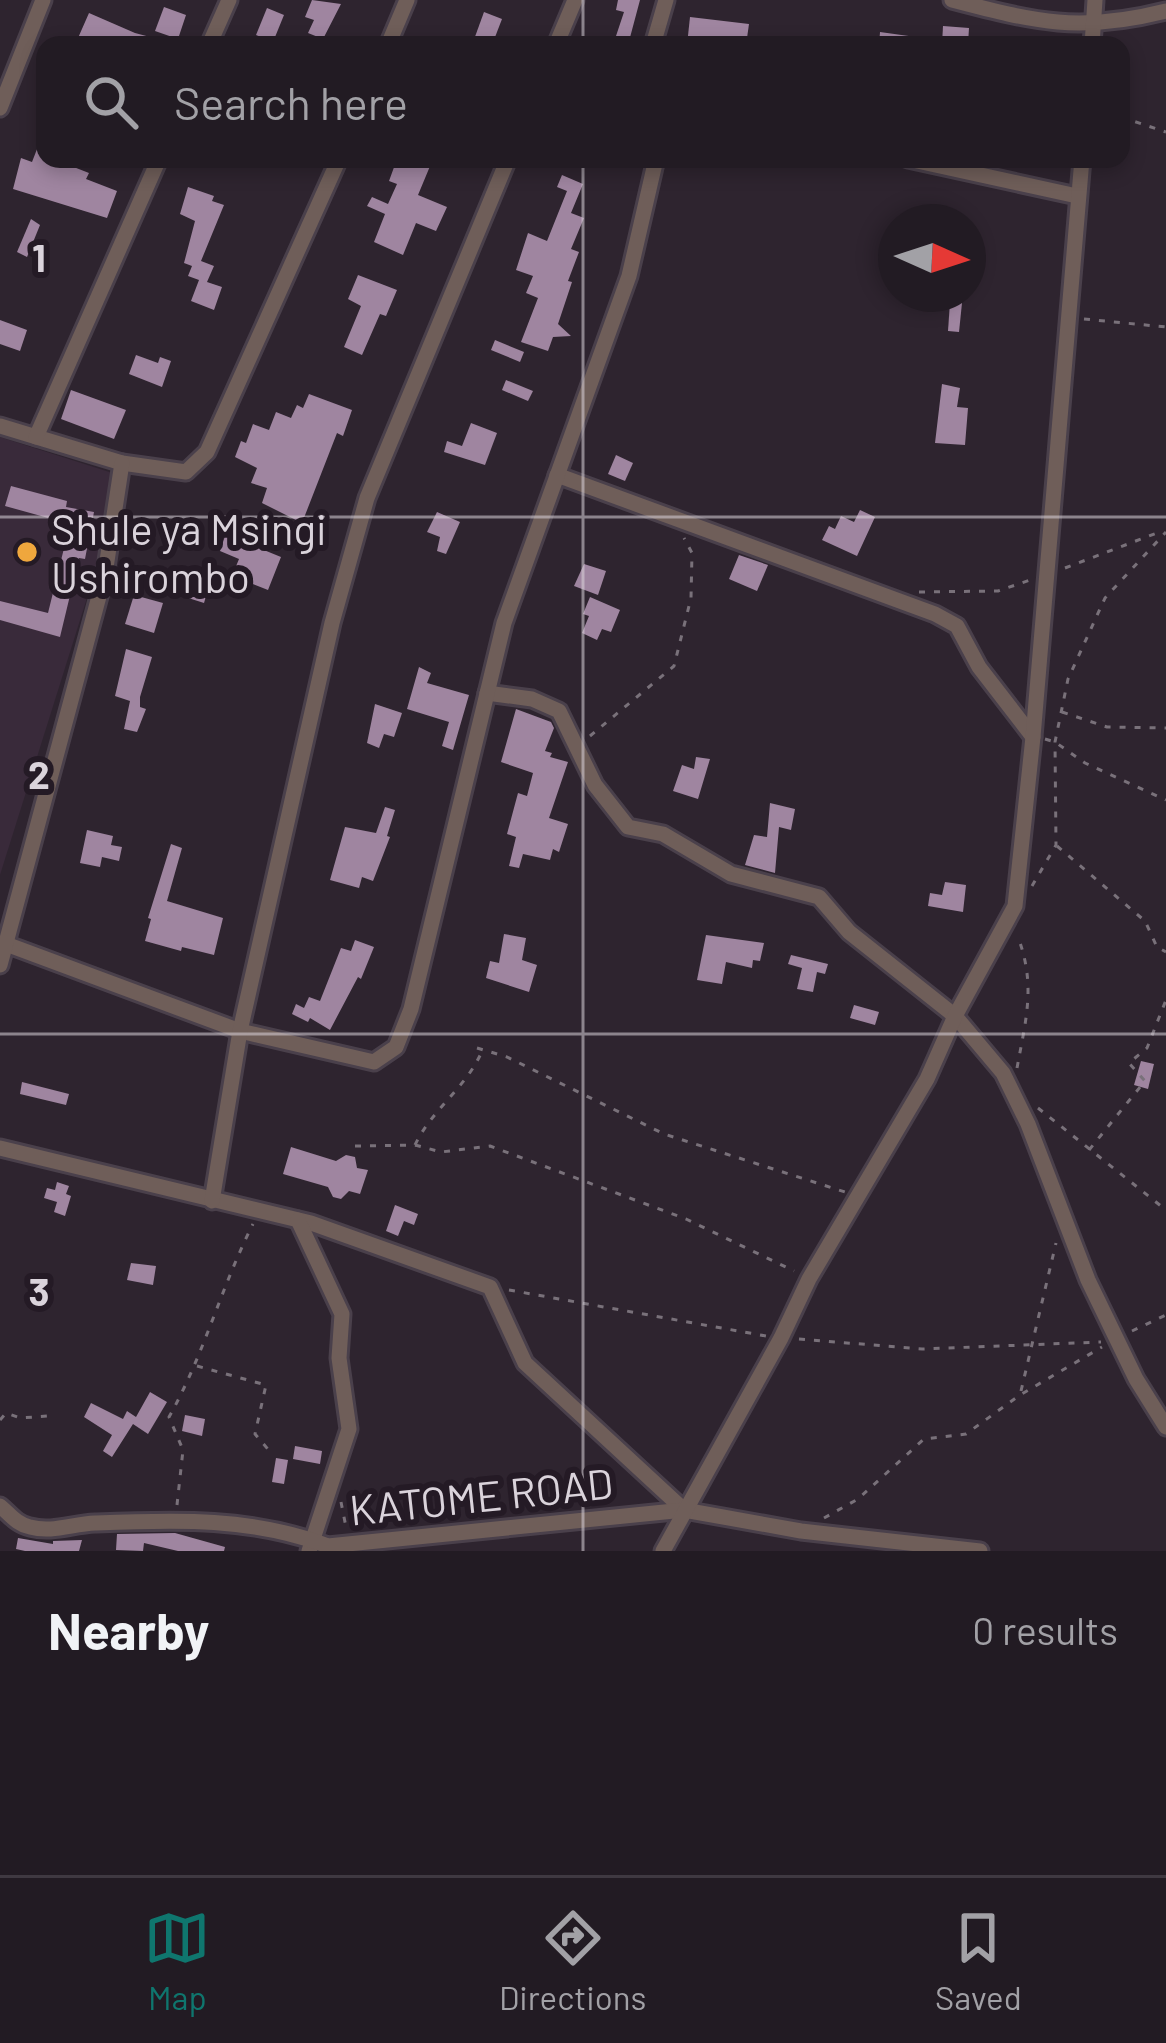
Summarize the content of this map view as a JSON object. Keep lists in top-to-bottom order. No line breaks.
{"streets":{"street":["KATOME ROAD"]},"places":["Shule ya Msingi Ushirombo"],"north":"right","page":{"search":"Search here","heading":["Nearby","0 results"],"nav":["Map","Directions","Saved"]},"grid":{"rows":["1","2","3"]}}
